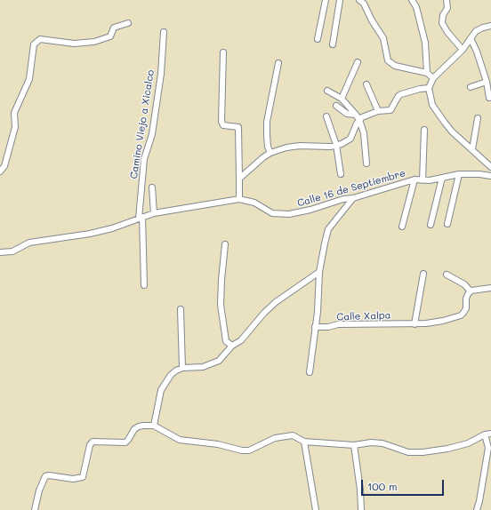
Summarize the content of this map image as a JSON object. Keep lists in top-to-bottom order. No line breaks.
{"streets":{"street":["Camino Viejo a Xicalco","Calle 16 de Septiembre","Calle Xalpa"]},"scale_bar":"100 m"}
